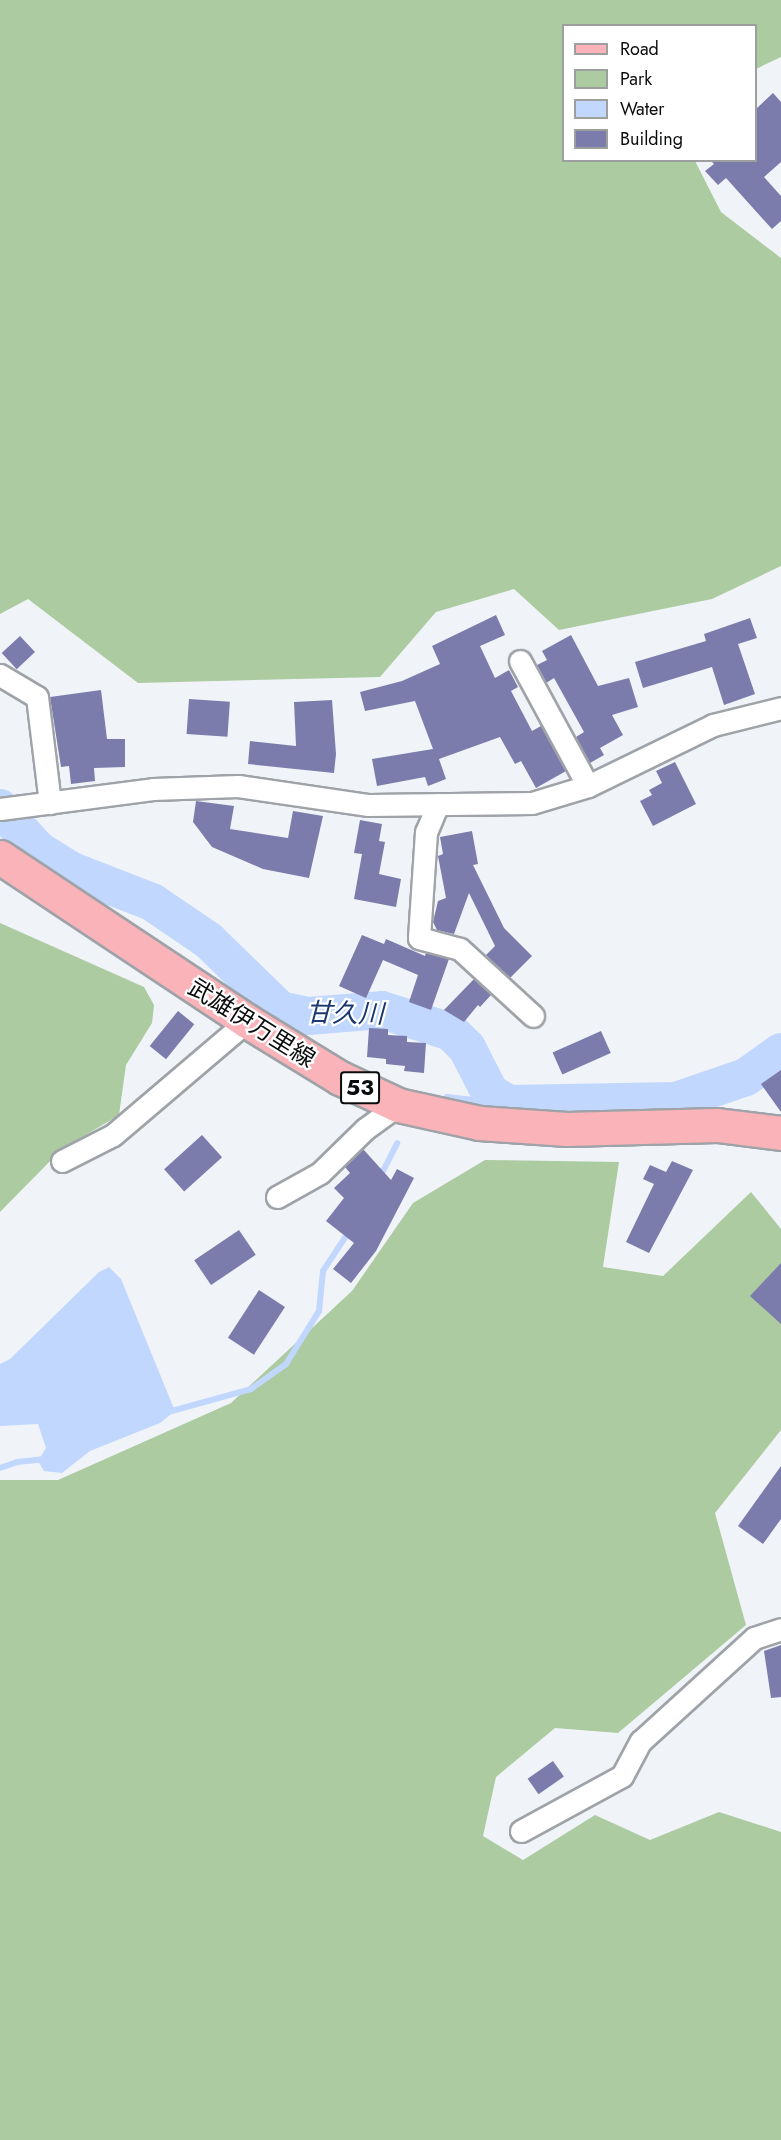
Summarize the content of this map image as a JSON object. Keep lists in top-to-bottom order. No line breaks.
{"streets":{"main road":["武雄伊万里線","53"]},"water":["甘久川"],"legend":["Road","Park","Water","Building"]}
